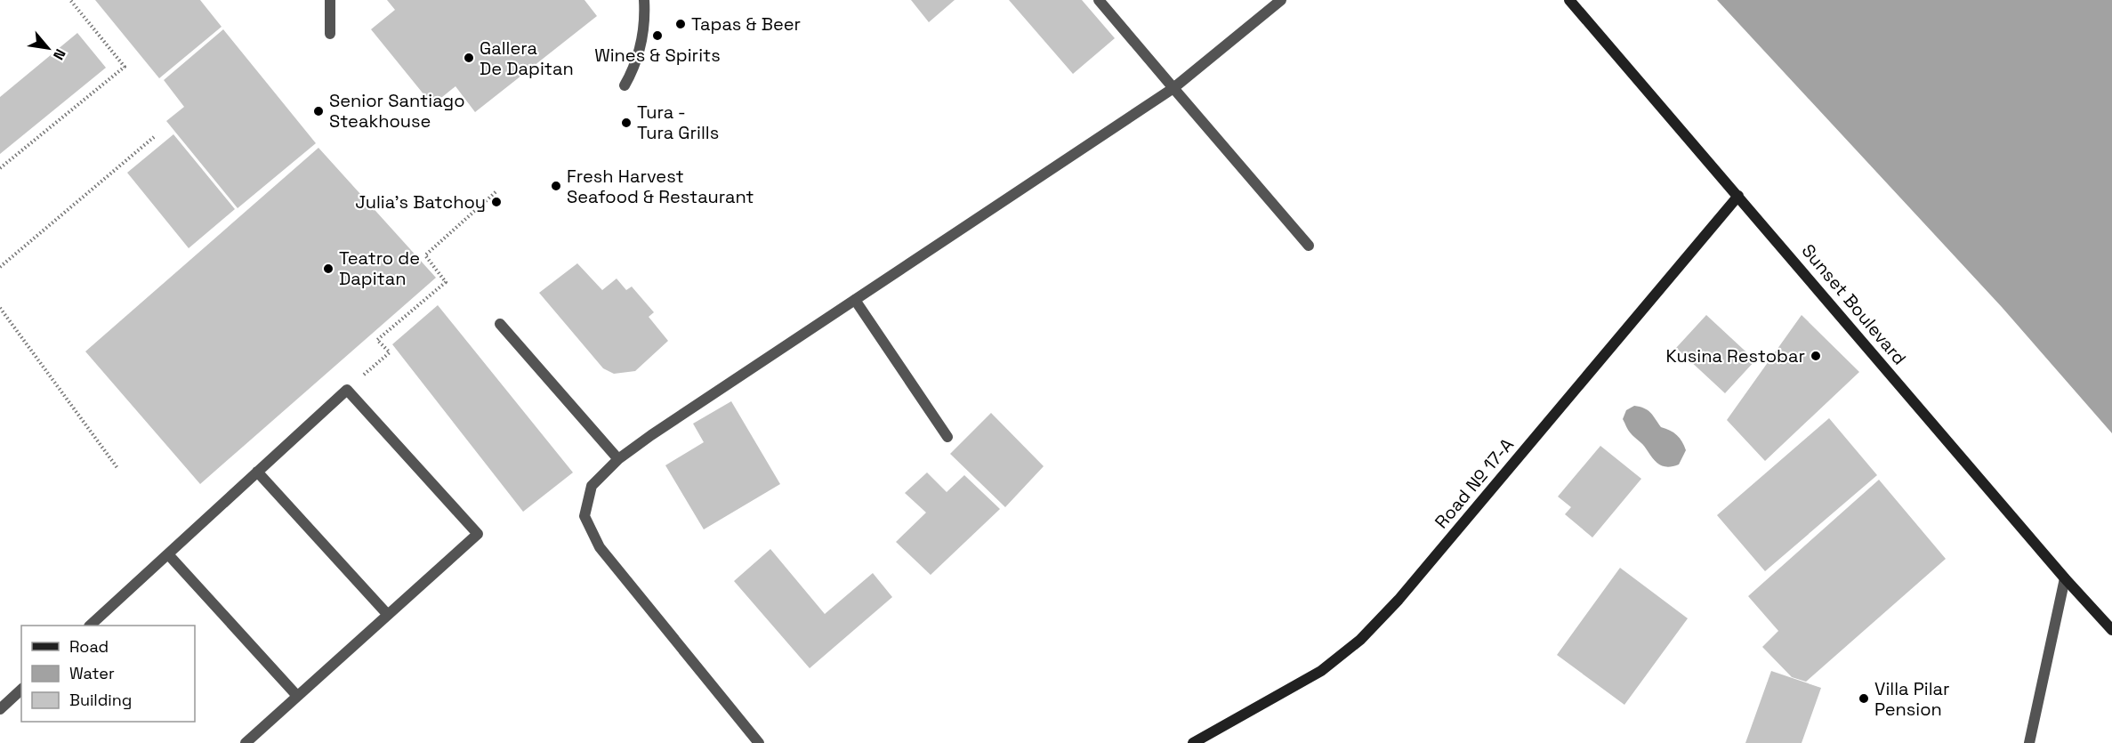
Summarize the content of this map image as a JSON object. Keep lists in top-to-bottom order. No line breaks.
{"streets":{"street":["Sunset Boulevard","Road № 17-A"]},"crossings":[["Sunset Boulevard","Road № 17-A"]],"places":["Tapas & Beer","Wines & Spirits","Gallera De Dapitan","Senior Santiago Steakhouse","Tura - Tura Grills","Fresh Harvest Seafood & Restaurant","Julia's Batchoy","Teatro de Dapitan","Kusina Restobar","Villa Pilar Pension"],"legend":["Road","Water","Building"],"north":"bottom right"}
